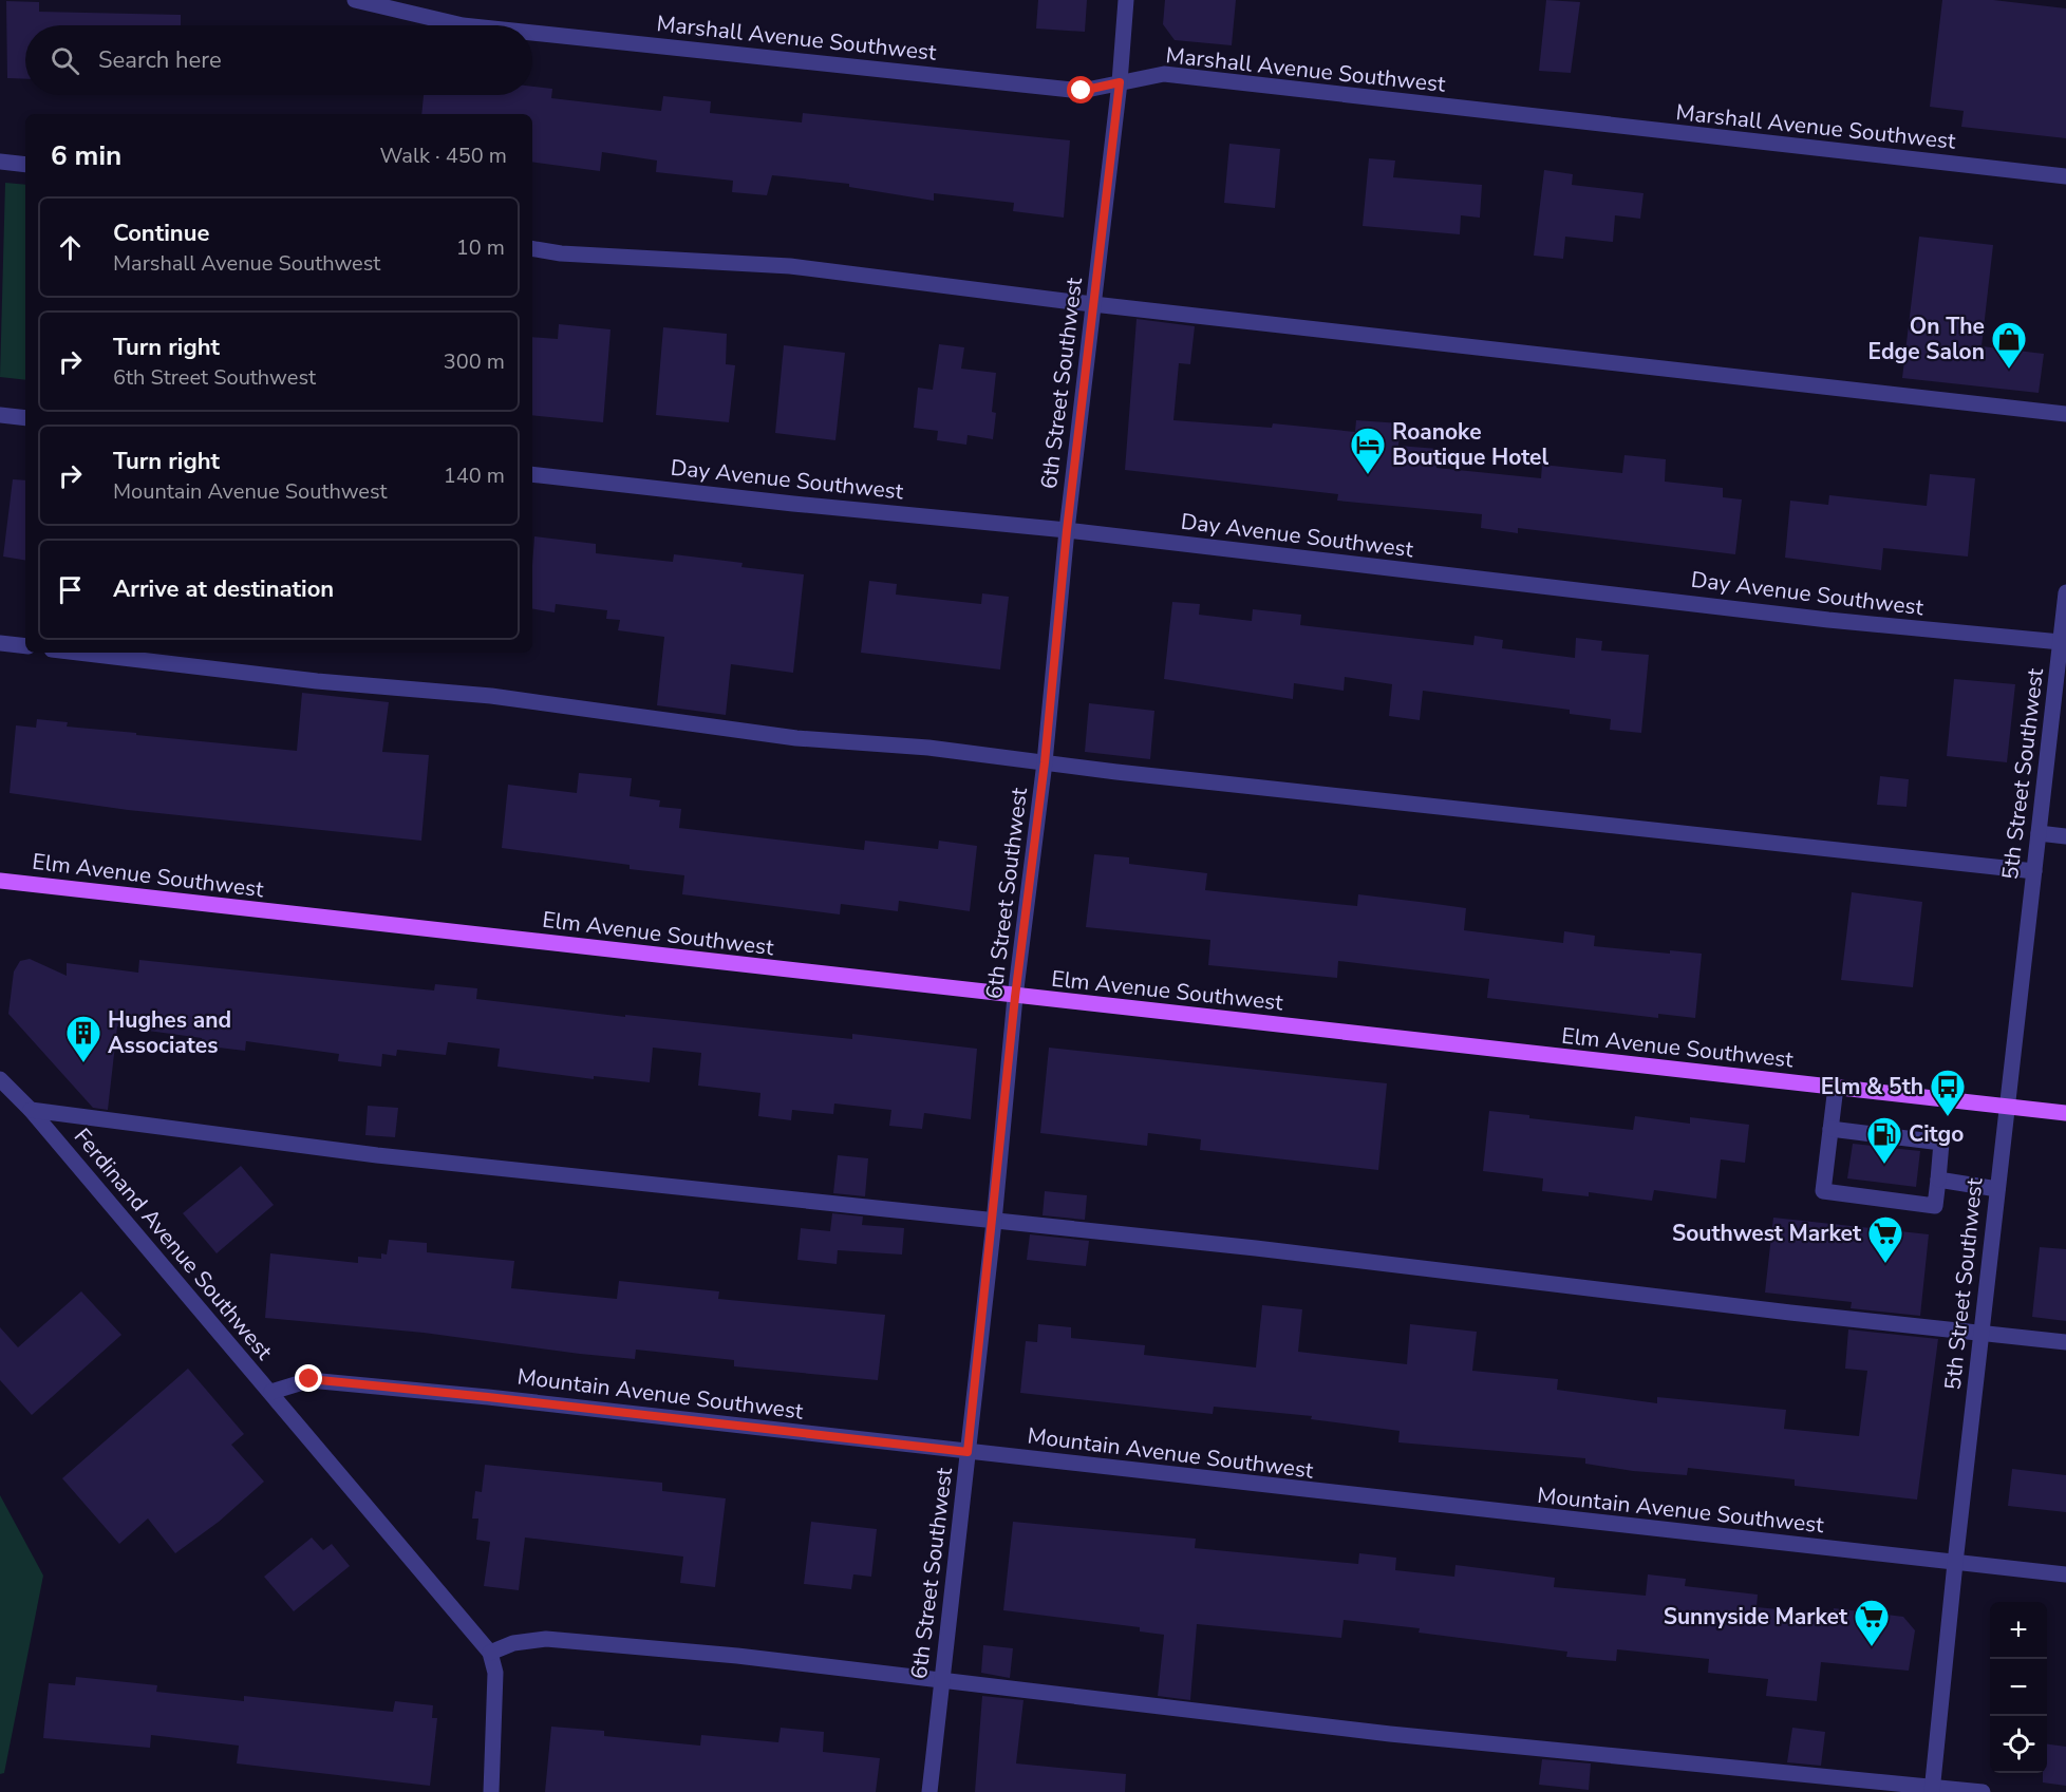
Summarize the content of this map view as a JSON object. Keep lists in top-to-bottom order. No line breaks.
{"streets":{"main road":["Elm Avenue Southwest"],"street":["Marshall Avenue Southwest","6th Street Southwest","Day Avenue Southwest","5th Street Southwest","Ferdinand Avenue Southwest","Mountain Avenue Southwest"]},"crossings":[["Marshall Avenue Southwest","6th Street Southwest"],["6th Street Southwest","Day Avenue Southwest"],["6th Street Southwest","Elm Avenue Southwest"],["6th Street Southwest","Mountain Avenue Southwest"],["Day Avenue Southwest","5th Street Southwest"],["5th Street Southwest","Elm Avenue Southwest"],["5th Street Southwest","Mountain Avenue Southwest"],["Ferdinand Avenue Southwest","Mountain Avenue Southwest"]],"places":{"shop":["On The Edge Salon"],"hotel":["Roanoke Boutique Hotel"],"building":["Hughes and Associates"],"bus stop":["Elm & 5th"],"fuel station":["Citgo"],"supermarket":["Southwest Market","Sunnyside Market"]},"page":{"search":"Search here","heading":["6 min","Walk · 450 m"],"list":[["Continue","Marshall Avenue Southwest","10 m"],["Turn right","6th Street Southwest","300 m"],["Turn right","Mountain Avenue Southwest","140 m"],"Arrive at destination"],"map_buttons":["+","−"]}}
